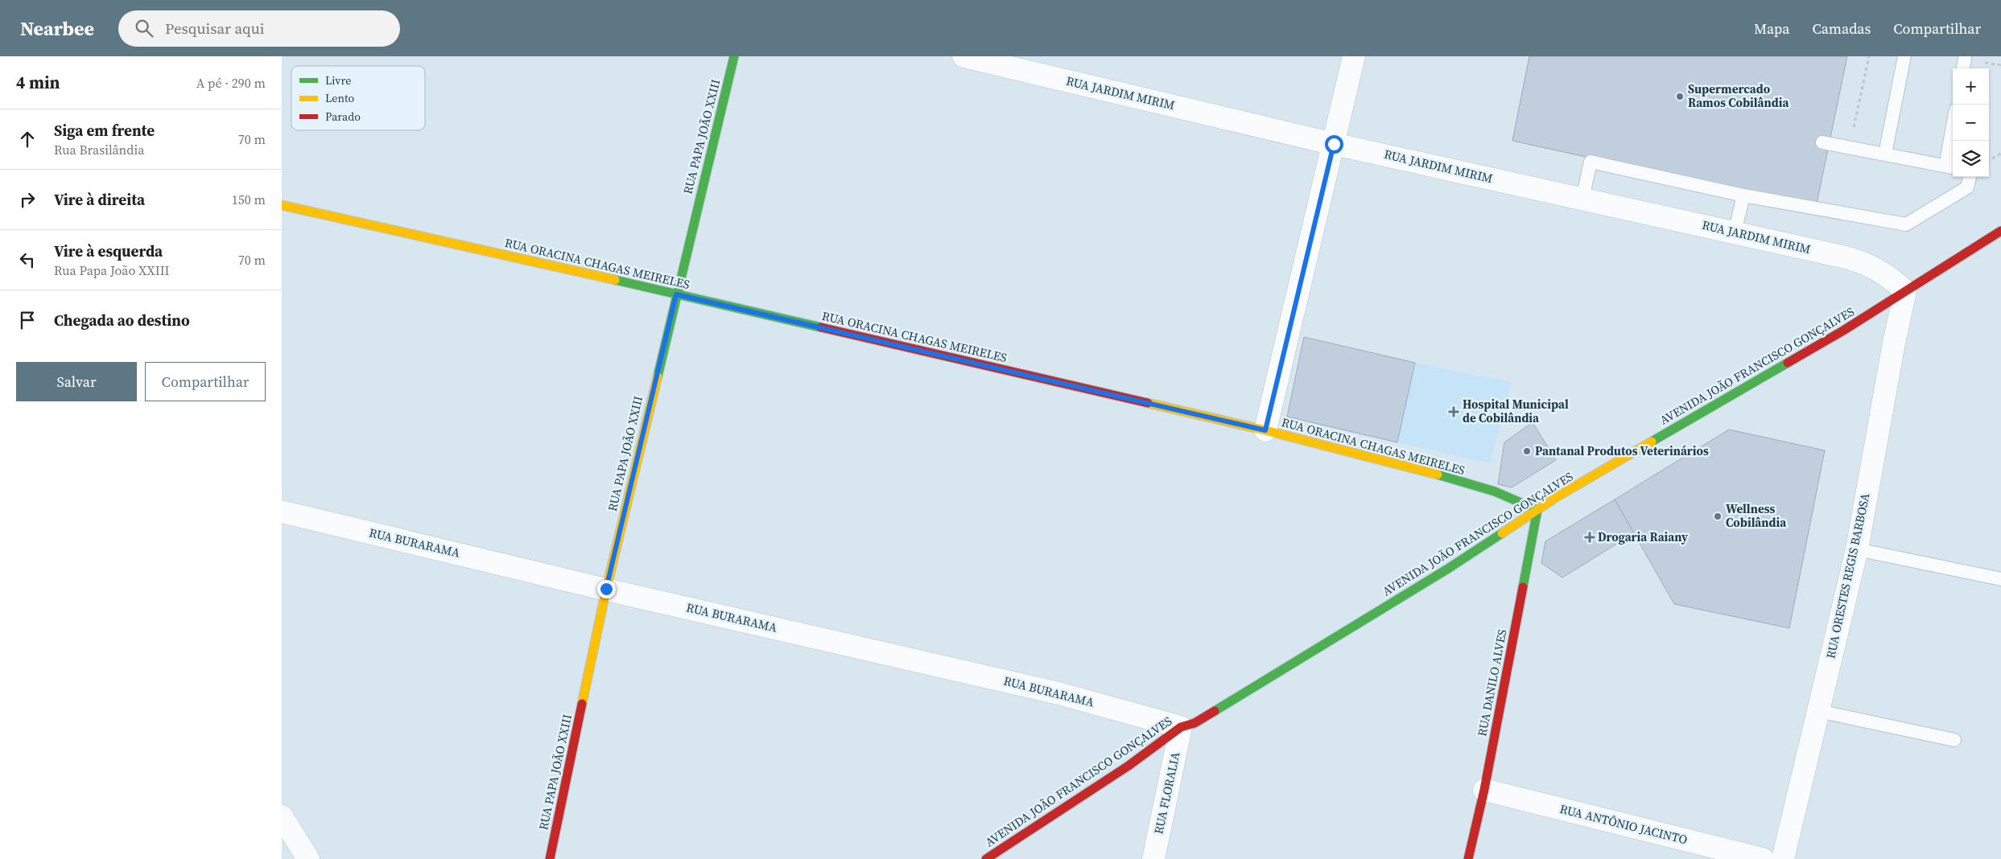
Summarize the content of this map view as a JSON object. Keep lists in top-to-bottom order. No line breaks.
{"streets":{"street":["RUA JARDIM MIRIM","RUA PAPA JOÃO XXIII","RUA ORACINA CHAGAS MEIRELES","AVENIDA JOÃO FRANCISCO GONÇALVES","RUA BURARAMA","RUA ORESTES REGIS BARBOSA","RUA DANILO ALVES","RUA FLORALIA","RUA ANTÔNIO JACINTO"]},"crossings":[["RUA JARDIM MIRIM","AVENIDA JOÃO FRANCISCO GONÇALVES"],["RUA JARDIM MIRIM","RUA ORESTES REGIS BARBOSA"],["RUA PAPA JOÃO XXIII","RUA ORACINA CHAGAS MEIRELES"],["RUA PAPA JOÃO XXIII","RUA BURARAMA"],["RUA ORACINA CHAGAS MEIRELES","AVENIDA JOÃO FRANCISCO GONÇALVES"],["RUA ORACINA CHAGAS MEIRELES","RUA DANILO ALVES"],["AVENIDA JOÃO FRANCISCO GONÇALVES","RUA BURARAMA"],["AVENIDA JOÃO FRANCISCO GONÇALVES","RUA ORESTES REGIS BARBOSA"],["AVENIDA JOÃO FRANCISCO GONÇALVES","RUA DANILO ALVES"],["AVENIDA JOÃO FRANCISCO GONÇALVES","RUA FLORALIA"],["RUA BURARAMA","RUA FLORALIA"],["RUA DANILO ALVES","RUA ANTÔNIO JACINTO"]],"places":{"other":["Supermercado Ramos Cobilândia","Pantanal Produtos Veterinários","Wellness Cobilândia"],"health":["Hospital Municipal de Cobilândia","Drogaria Raiany"]},"legend":["Livre","Lento","Parado"],"page":{"header":"Nearbee","search":"Pesquisar aqui","nav":["Mapa","Camadas","Compartilhar"],"heading":["4 min","A pé · 290 m"],"map_buttons":["+","−"],"list":[["Siga em frente","Rua Brasilândia","70 m"],["Vire à direita","150 m"],["Vire à esquerda","Rua Papa João XXIII","70 m"],"Chegada ao destino"],"buttons":["Salvar","Compartilhar"]}}
